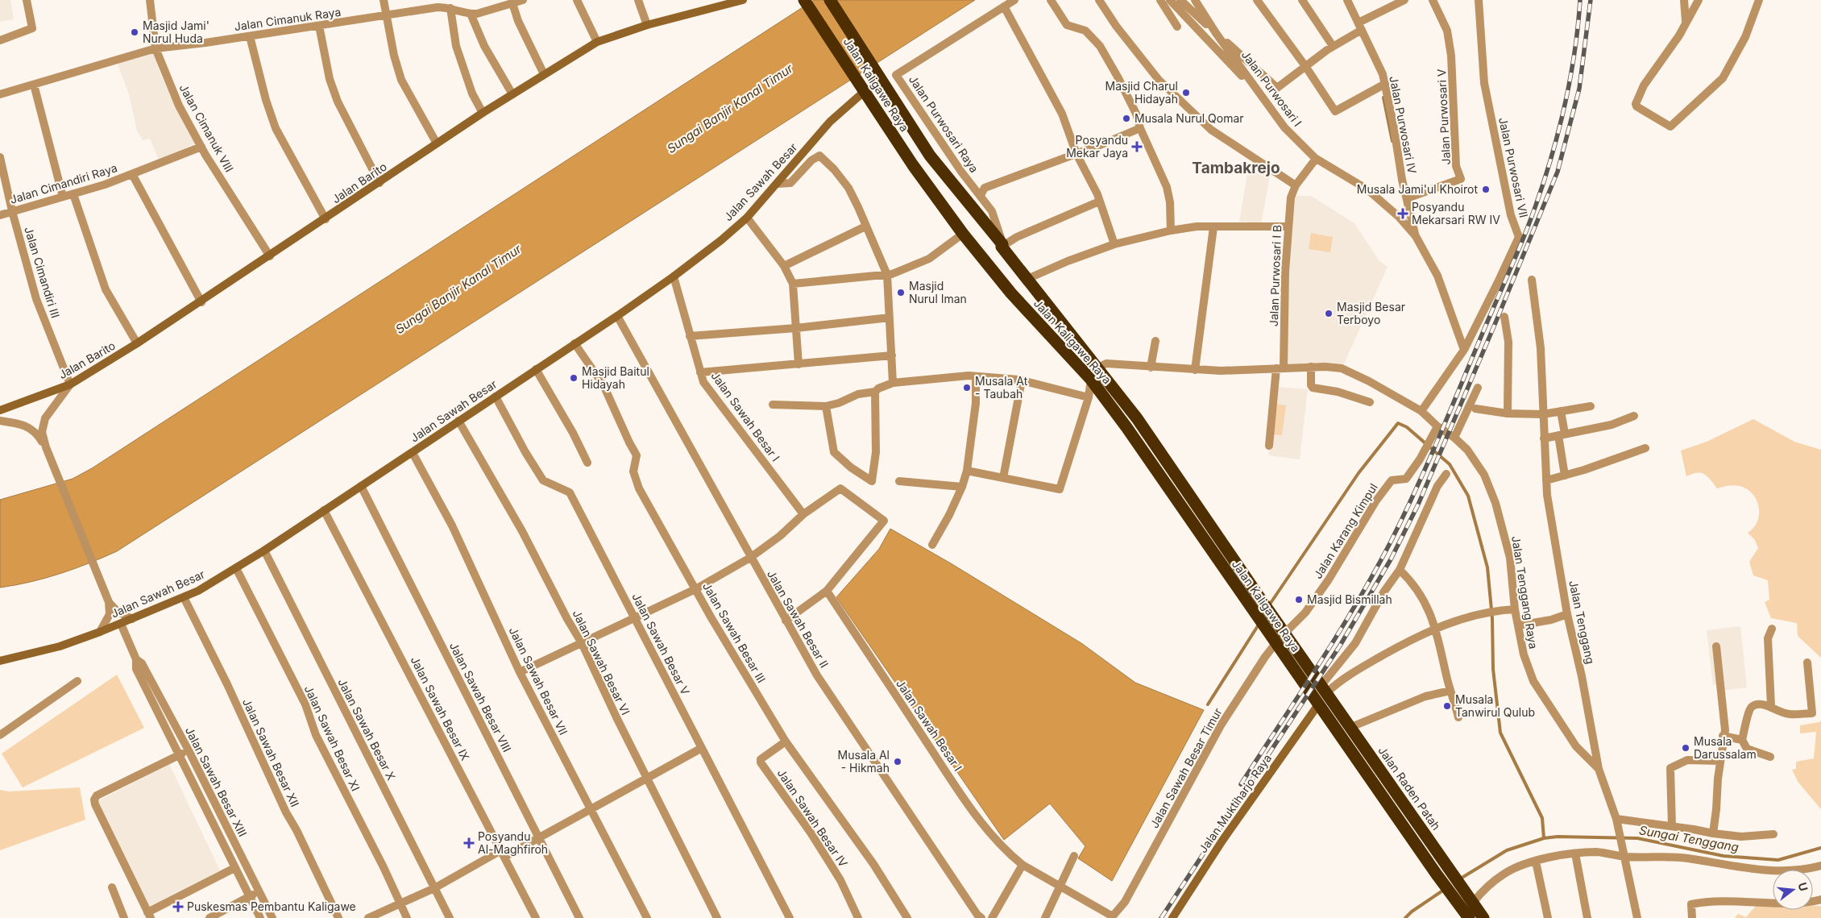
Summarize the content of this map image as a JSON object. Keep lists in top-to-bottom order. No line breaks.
{"streets":{"highway":["Jalan Kaligawe Raya","Jalan Raden Patah"],"street":["Jalan Cimanuk Raya","Jalan Purwosari I","Jalan Purwosari V","Jalan Purwosari Raya","Jalan Purwosari IV","Jalan Cimanuk VIII","Jalan Purwosari VII","Jalan Sawah Besar","Jalan Barito","Jalan Cimandiri Raya","Jalan Cimandiri III","Jalan Purwosari I B","Jalan Sawah Besar I","Jalan Karang Kimpul","Jalan Tenggang Raya","Jalan Sawah Besar II","Jalan Tenggang","Jalan Sawah Besar III","Jalan Sawah Besar V","Jalan Sawah Besar VI","Jalan Sawah Besar VII","Jalan Sawah Besar VIII","Jalan Sawah Besar IX","Jalan Sawah Besar X","Jalan Sawah Besar XI","Jalan Sawah Besar XII","Jalan Sawah Besar Timur","Jalan Sawah Besar XIII","Jalan Muktiharjo Raya","Jalan Sawah Besar IV"]},"crossings":[["Jalan Cimanuk Raya","Jalan Cimanuk VIII"],["Jalan Kaligawe Raya","Jalan Purwosari Raya"],["Jalan Kaligawe Raya","Jalan Sawah Besar"],["Jalan Kaligawe Raya","Jalan Karang Kimpul"],["Jalan Kaligawe Raya","Jalan Tenggang Raya"],["Jalan Kaligawe Raya","Jalan Sawah Besar Timur"],["Jalan Kaligawe Raya","Jalan Raden Patah"],["Jalan Kaligawe Raya","Jalan Muktiharjo Raya"],["Jalan Purwosari I","Jalan Purwosari IV"],["Jalan Purwosari I","Jalan Purwosari VII"],["Jalan Purwosari I","Jalan Purwosari I B"],["Jalan Purwosari V","Jalan Purwosari IV"],["Jalan Cimanuk VIII","Jalan Barito"],["Jalan Cimanuk VIII","Jalan Cimandiri Raya"],["Jalan Purwosari VII","Jalan Tenggang Raya"],["Jalan Sawah Besar","Jalan Sawah Besar I"],["Jalan Sawah Besar","Jalan Sawah Besar II"],["Jalan Sawah Besar","Jalan Sawah Besar III"],["Jalan Sawah Besar","Jalan Sawah Besar V"],["Jalan Sawah Besar","Jalan Sawah Besar VI"],["Jalan Sawah Besar","Jalan Sawah Besar VII"],["Jalan Sawah Besar","Jalan Sawah Besar VIII"],["Jalan Sawah Besar","Jalan Sawah Besar IX"],["Jalan Sawah Besar","Jalan Sawah Besar X"],["Jalan Sawah Besar","Jalan Sawah Besar XI"],["Jalan Sawah Besar","Jalan Sawah Besar XII"],["Jalan Sawah Besar","Jalan Sawah Besar XIII"],["Jalan Barito","Jalan Cimandiri III"],["Jalan Cimandiri Raya","Jalan Cimandiri III"],["Jalan Purwosari I B","Jalan Tenggang Raya"],["Jalan Sawah Besar I","Jalan Sawah Besar Timur"],["Jalan Karang Kimpul","Jalan Tenggang Raya"],["Jalan Karang Kimpul","Jalan Sawah Besar Timur"],["Jalan Tenggang Raya","Jalan Tenggang"],["Jalan Sawah Besar III","Jalan Sawah Besar IV"],["Jalan Raden Patah","Jalan Muktiharjo Raya"]],"districts":["Tambakrejo"],"water":["Sungai Banjir Kanal Timur","Sungai Tenggang"],"places":{"other":["Masjid Jami' Nurul Huda","Masjid Charul Hidayah","Musala Nurul Qomar","Musala Jami'ul Khoirot","Masjid Nurul Iman","Masjid Besar Terboyo","Masjid Baitul Hidayah","Musala At - Taubah","Masjid Bismillah","Musala Tanwirul Qulub","Musala Darussalam","Musala Al - Hikmah"],"health":["Posyandu Mekar Jaya","Posyandu Mekarsari RW IV","Posyandu Al-Maghfiroh","Puskesmas Pembantu Kaligawe"]},"north":"right"}
